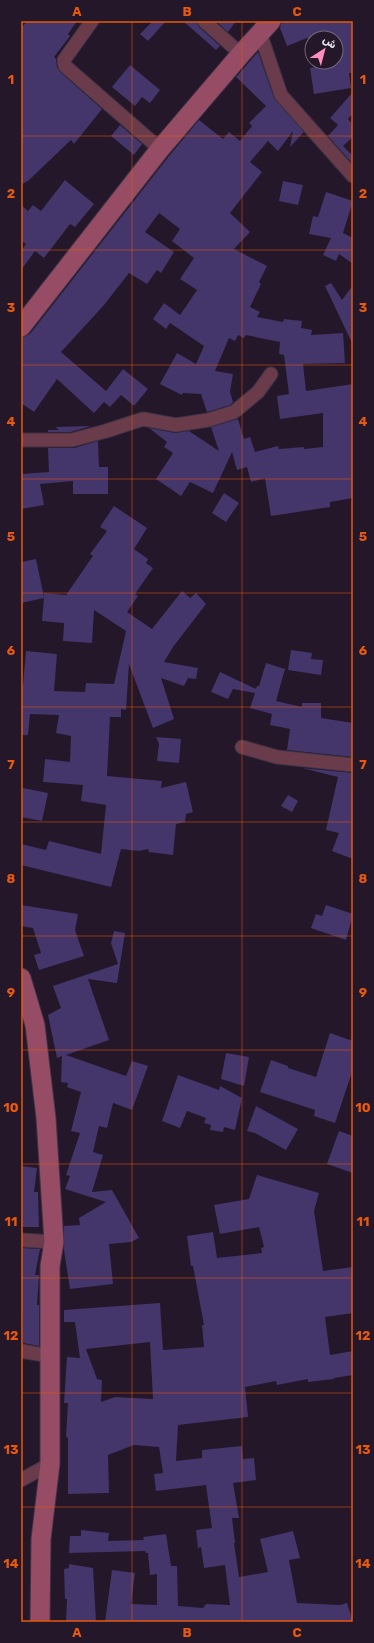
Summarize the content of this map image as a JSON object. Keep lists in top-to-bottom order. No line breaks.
{"north":"top right","grid":{"columns":["A","B","C"],"rows":["1","2","3","4","5","6","7","8","9","10","11","12","13","14"]}}
